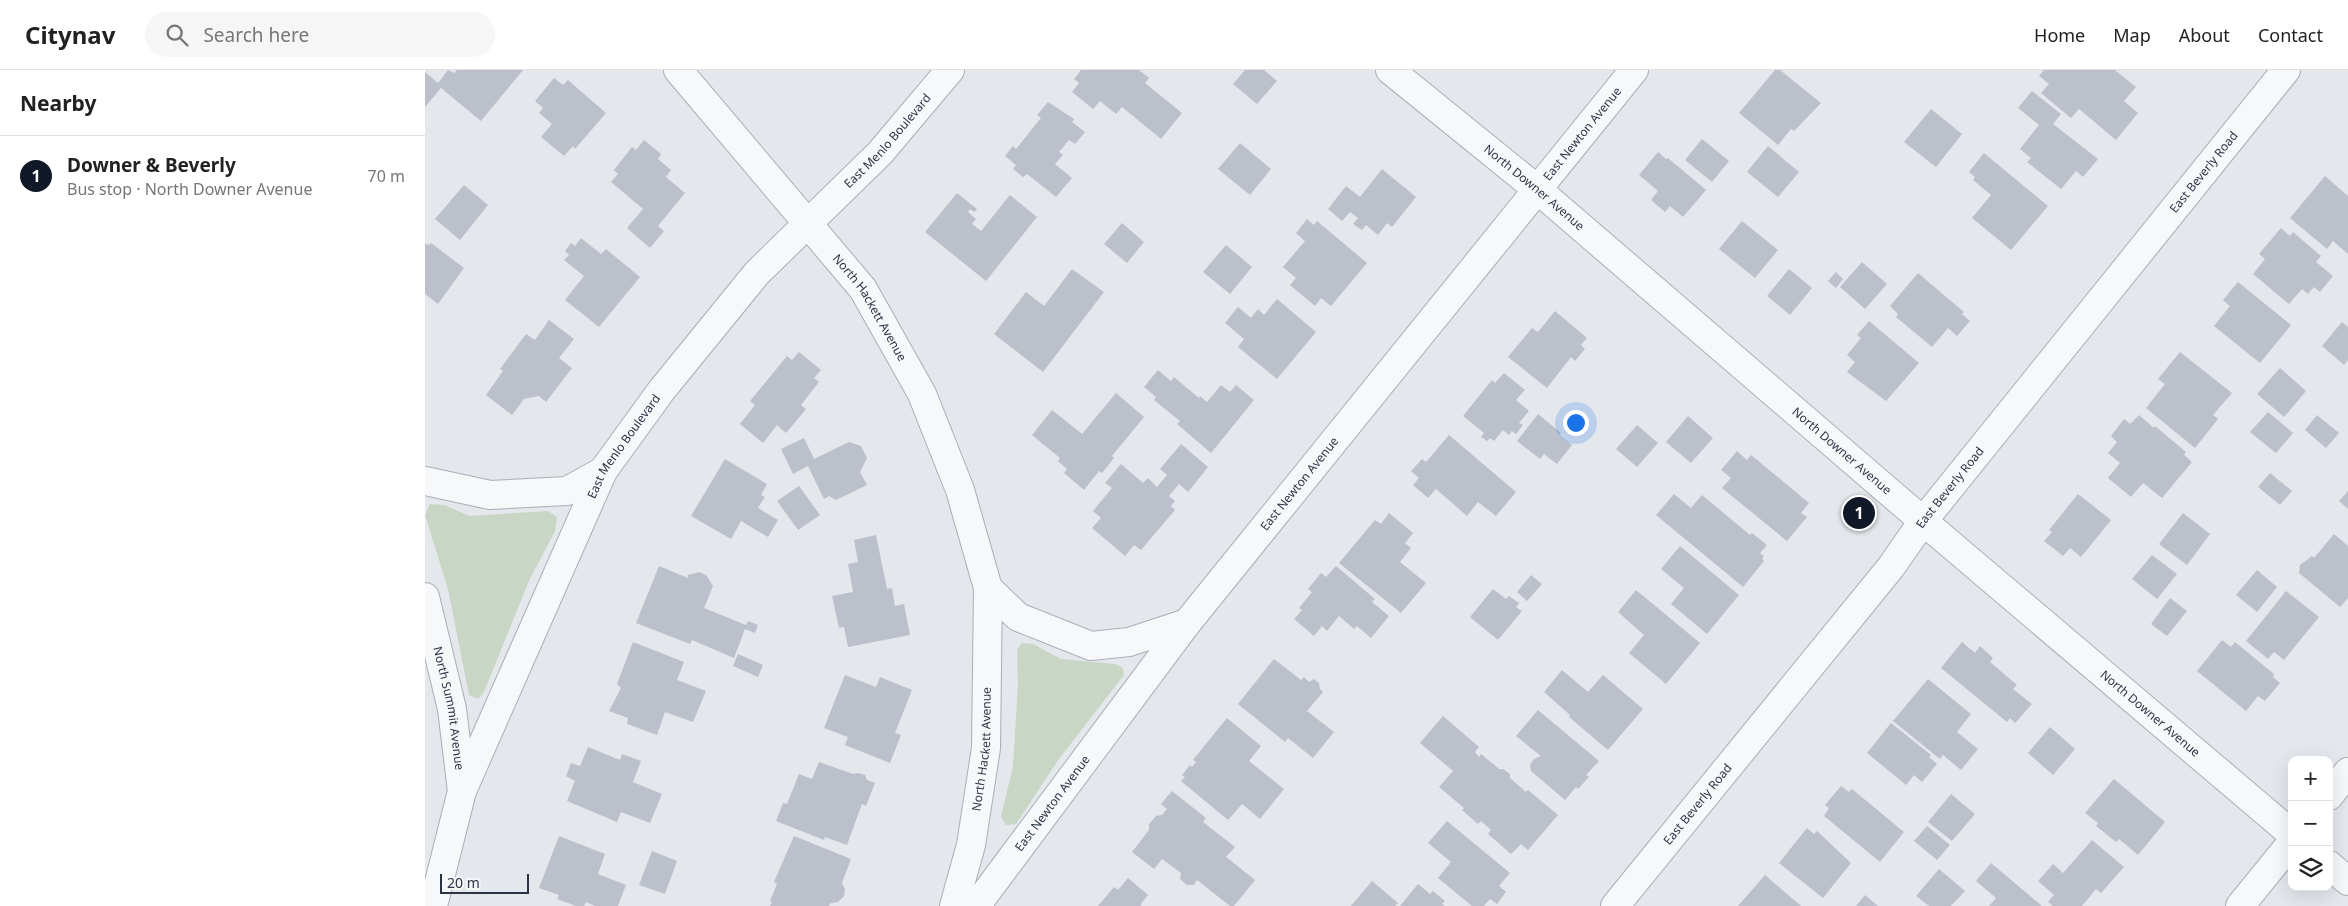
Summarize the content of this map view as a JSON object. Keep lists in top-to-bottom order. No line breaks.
{"streets":{"street":["East Newton Avenue","East Menlo Boulevard","East Beverly Road","North Downer Avenue","North Hackett Avenue","North Summit Avenue"]},"crossings":[["East Newton Avenue","North Downer Avenue"],["East Menlo Boulevard","North Hackett Avenue"],["East Menlo Boulevard","North Summit Avenue"],["East Beverly Road","North Downer Avenue"]],"scale_bar":"20 m","page":{"header":"Citynav","search":"Search here","nav":["Home","Map","About","Contact"],"heading":"Nearby","list":[{"mark":"1","name":"Downer & Beverly","note":"Bus stop · North Downer Avenue","value":"70 m"}],"pins":"1","map_buttons":["+","−"],"scale":"20 m"}}
